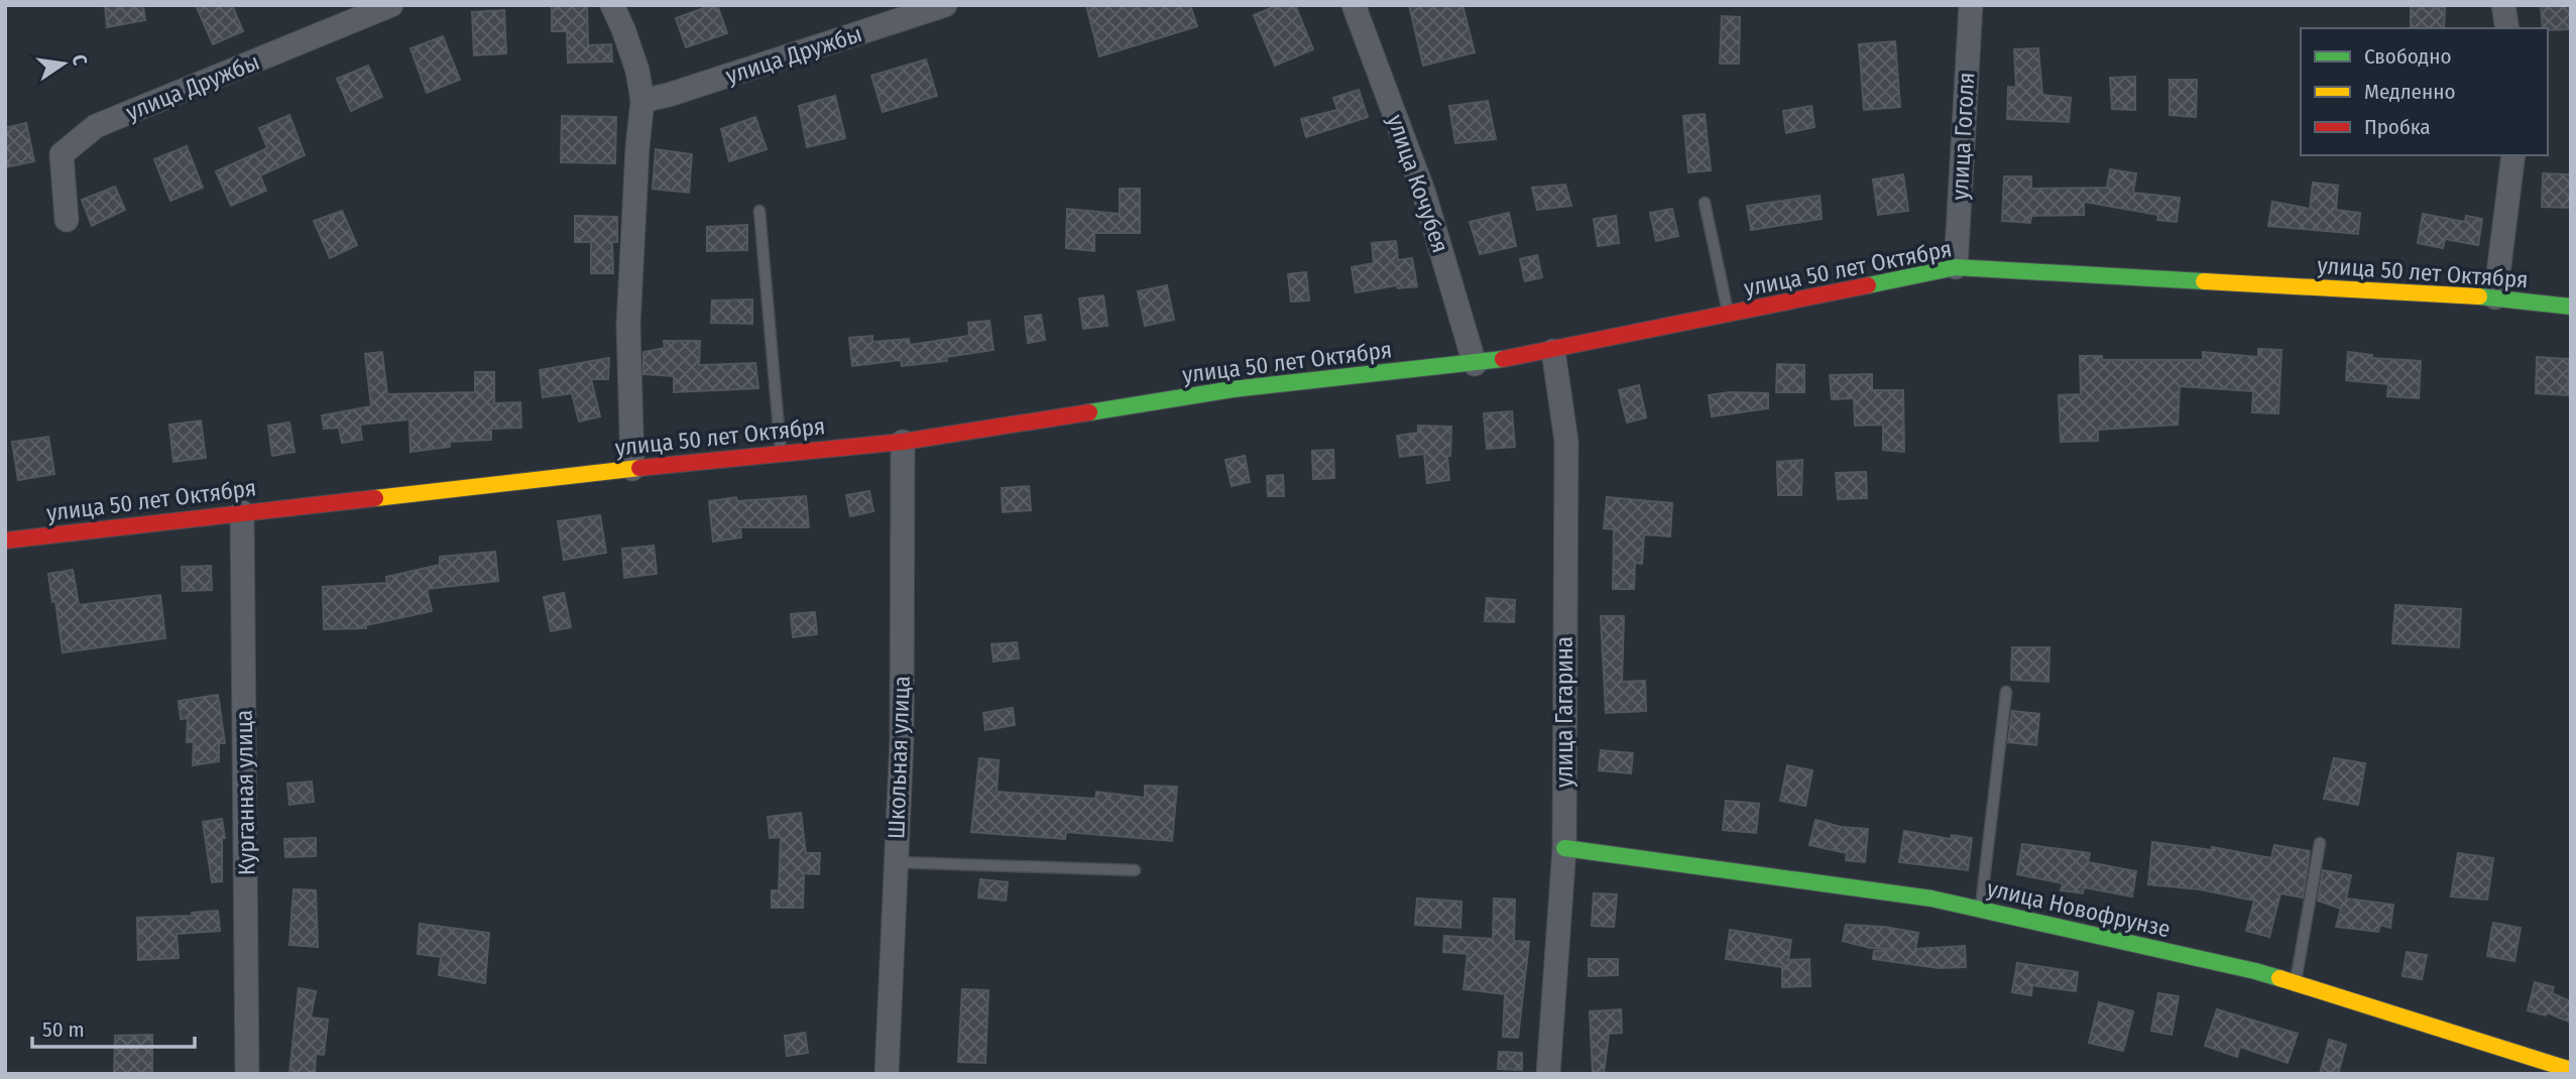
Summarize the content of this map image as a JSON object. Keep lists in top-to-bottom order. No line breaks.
{"streets":{"street":["улица Дружбы","улица Гоголя","улица Кочубея","улица 50 лет Октября","улица Гагарина","Школьная улица","Курганная улица","улица Новофрунзе"]},"crossings":[["улица Гоголя","улица 50 лет Октября"],["улица Кочубея","улица 50 лет Октября"],["улица 50 лет Октября","улица Гагарина"],["улица 50 лет Октября","Школьная улица"],["улица 50 лет Октября","Курганная улица"],["улица Гагарина","улица Новофрунзе"]],"legend":["Свободно","Медленно","Пробка"],"scale_bar":"50 m","north":"right"}
